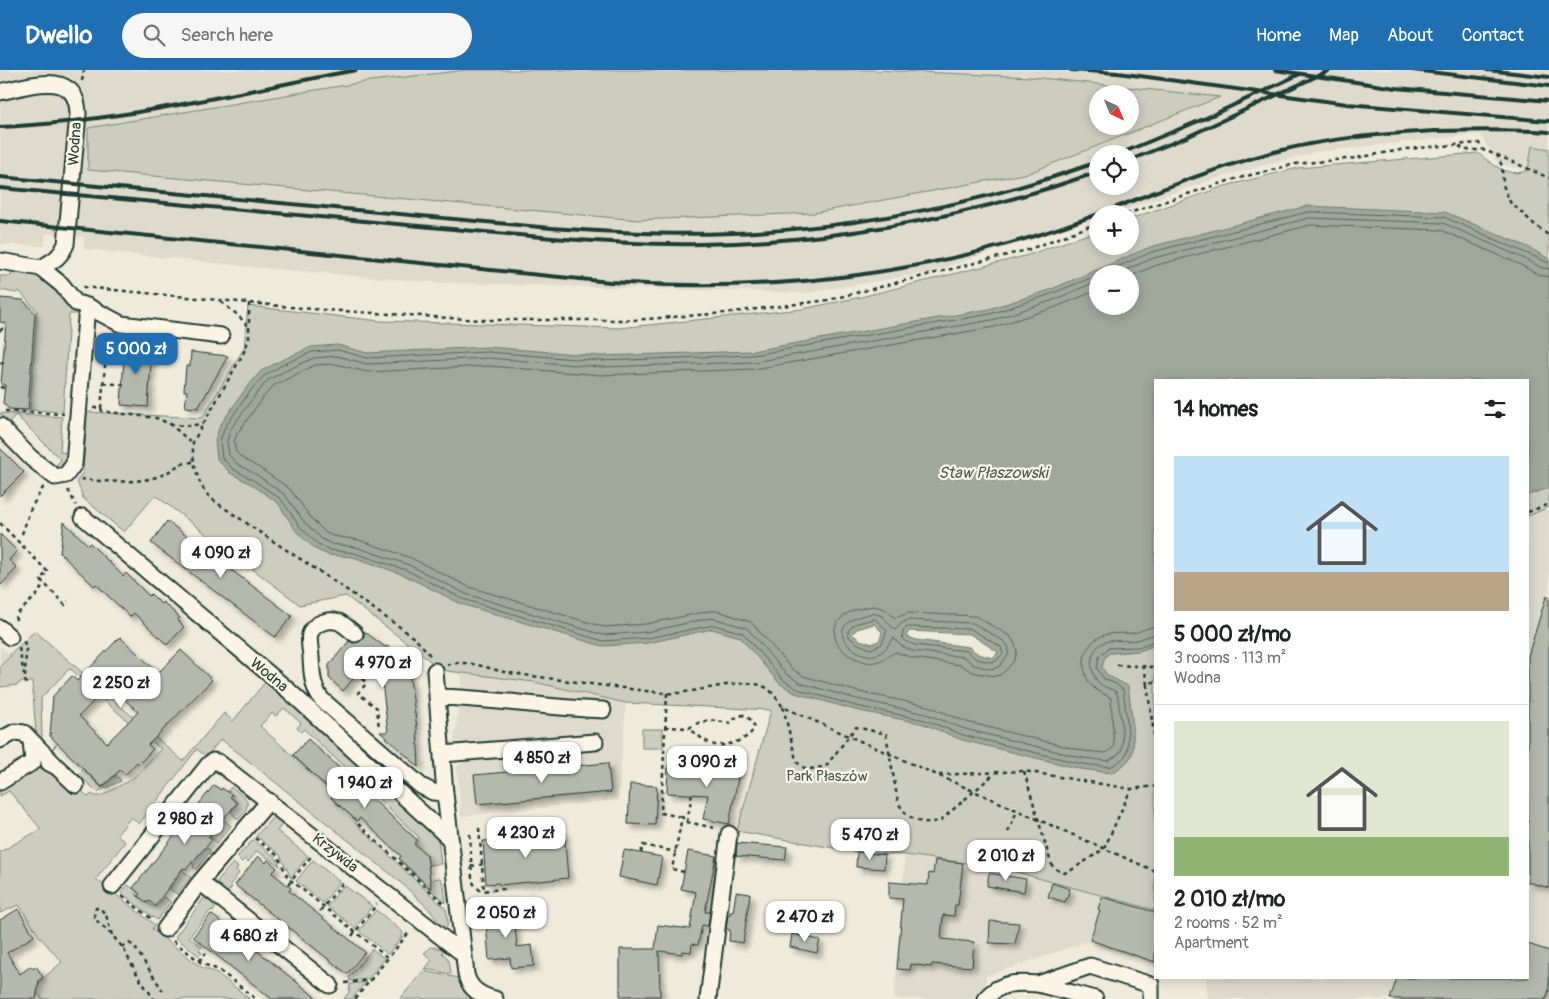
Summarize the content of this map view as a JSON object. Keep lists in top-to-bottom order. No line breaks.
{"streets":{"street":["Wodna","Krzywda"]},"water":["Staw Płaszowski"],"parks":["Park Płaszów"],"north":"bottom right","page":{"header":"Dwello","search":"Search here","nav":["Home","Map","About","Contact"],"map_buttons":["+","−"],"price":["5 000 zł","4 090 zł","4 970 zł","2 250 zł","4 850 zł","3 090 zł","1 940 zł","2 980 zł","4 230 zł","5 470 zł","2 010 zł","2 050 zł","2 470 zł","4 680 zł"],"heading":"14 homes","list":[{"name":"5 000 zł/mo","note":"3 rooms · 113 m² · Wodna"},{"name":"2 010 zł/mo","note":"2 rooms · 52 m² · Apartment"}]}}
